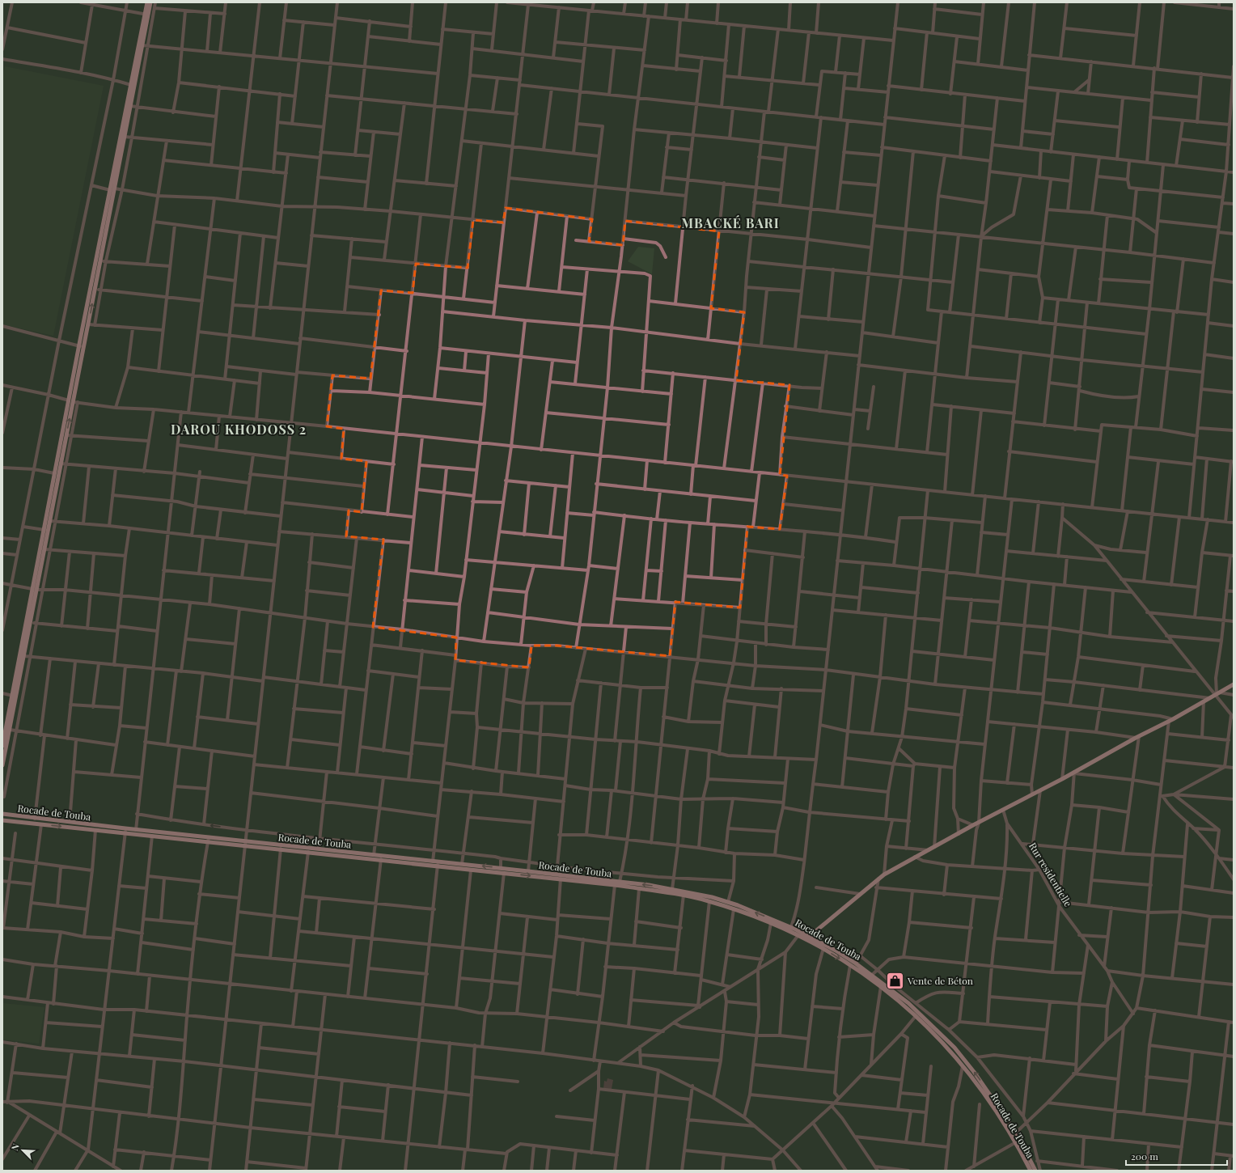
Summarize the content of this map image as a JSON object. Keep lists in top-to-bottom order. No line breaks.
{"streets":{"main road":["Rocade de Touba"],"street":["Rur residentielle"]},"districts":["MBACKÉ BARI","DAROU KHODOSS 2"],"places":{"shop":["Vente de Béton"]},"scale_bar":"200 m","north":"top left"}
